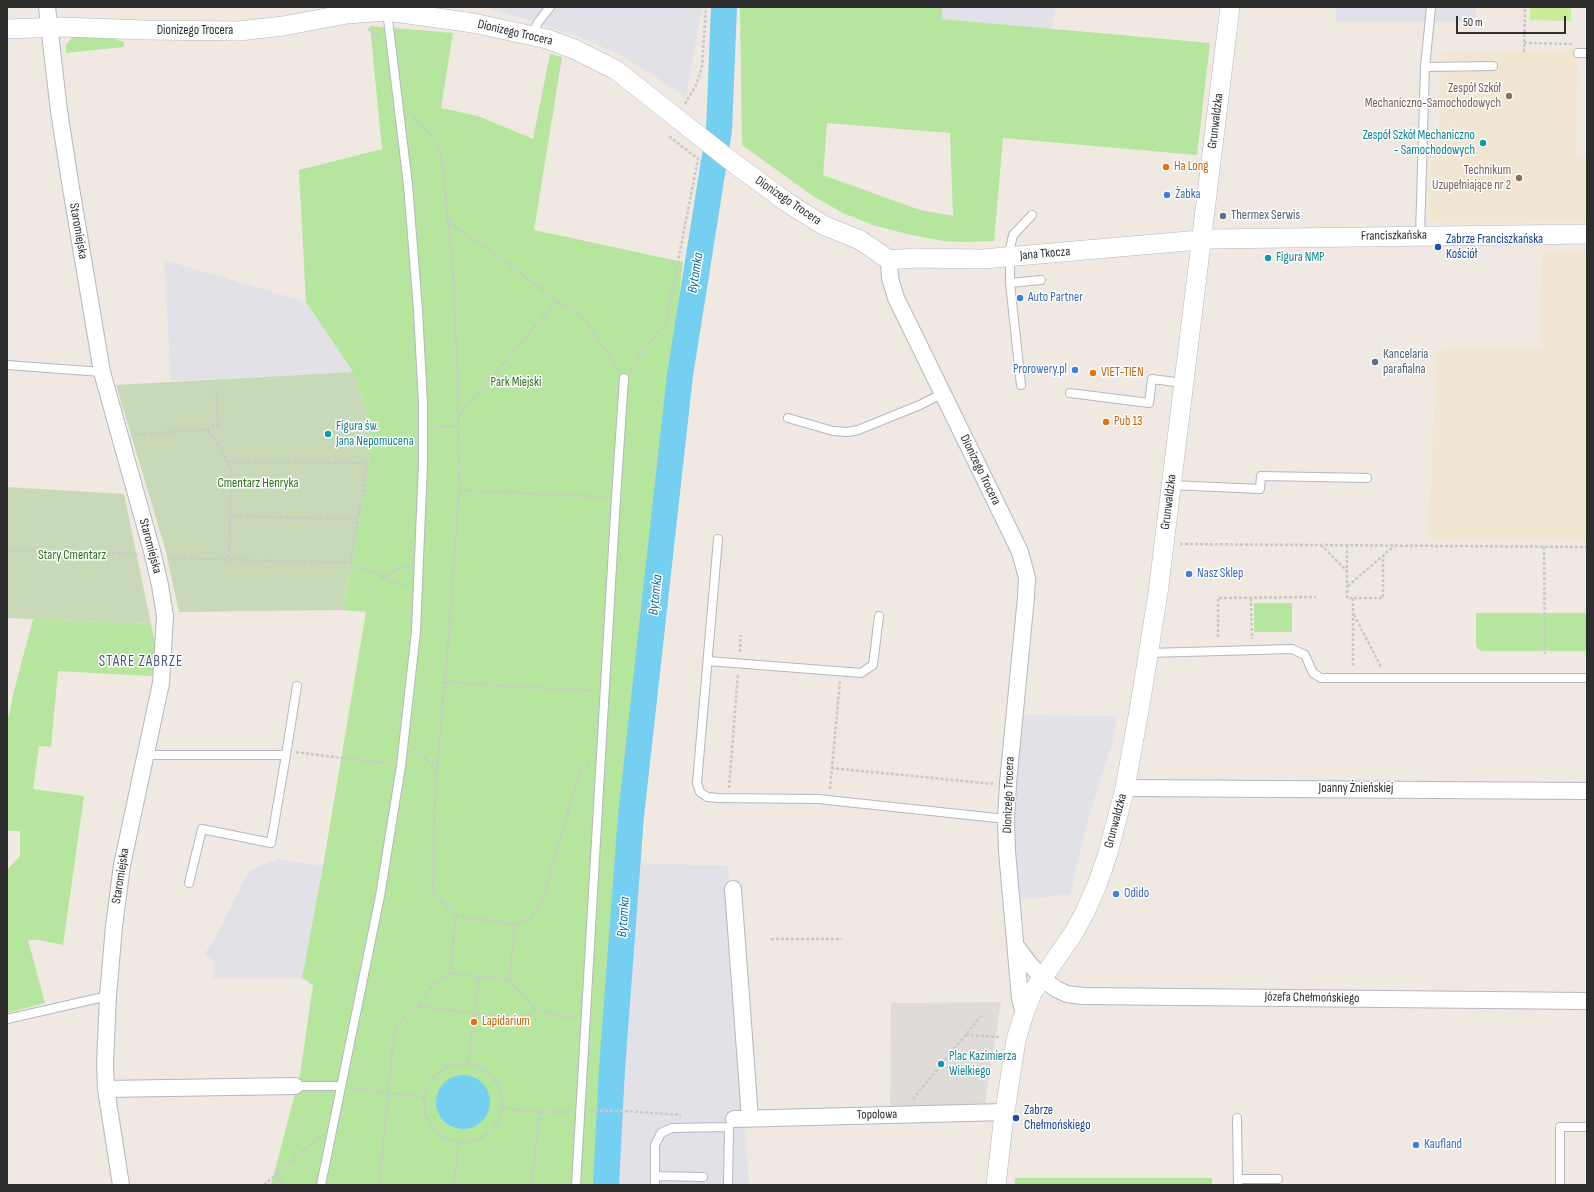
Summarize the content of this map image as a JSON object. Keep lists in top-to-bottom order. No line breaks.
{"streets":{"street":["Dionizego Trocera","Grunwaldzka","Staromiejska","Franciszkańska","Jana Tkocza","Joanny Żnieńskiej","Józefa Chełmońskiego","Topolowa"]},"crossings":[["Dionizego Trocera","Grunwaldzka"],["Dionizego Trocera","Staromiejska"],["Dionizego Trocera","Jana Tkocza"],["Grunwaldzka","Franciszkańska"],["Grunwaldzka","Jana Tkocza"],["Grunwaldzka","Joanny Żnieńskiej"],["Grunwaldzka","Józefa Chełmońskiego"],["Grunwaldzka","Topolowa"],["Franciszkańska","Jana Tkocza"]],"districts":["STARE ZABRZE"],"water":["Bytomka"],"parks":["Park Miejski","Cmentarz Henryka","Stary Cmentarz"],"places":["Zespół Szkół Mechaniczno-Samochodowych","Zespół Szkół Mechaniczno - Samochodowych","Ha Long","Technikum Uzupełniające nr 2","Żabka","Thermex Serwis","Zabrze Franciszkańska Kościół","Figura NMP","Auto Partner","Kancelaria parafialna","Prorowery.pl","VIET-TIEN","Pub 13","Figura św. Jana Nepomucena","Nasz Sklep","Odido","Lapidarium","Plac Kazimierza Wielkiego","Zabrze Chełmońskiego","Kaufland"],"scale_bar":"50 m"}
